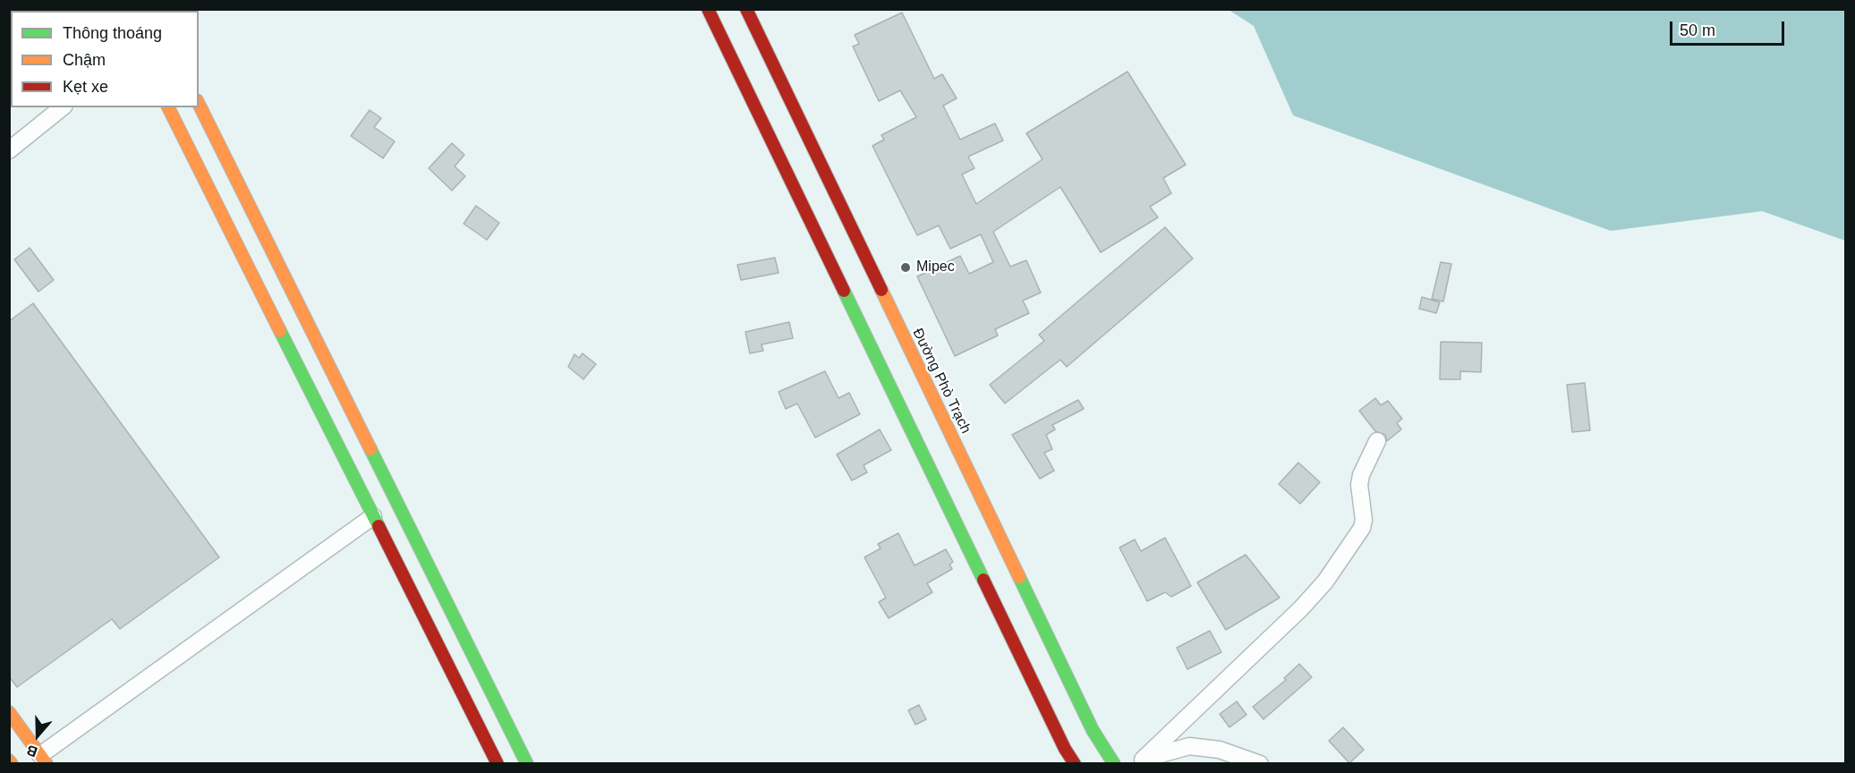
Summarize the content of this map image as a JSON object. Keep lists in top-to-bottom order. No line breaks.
{"streets":{"main road":["Đường Phò Trạch"]},"places":["Mipec"],"legend":["Thông thoáng","Chậm","Kẹt xe"],"scale_bar":"50 m","north":"bottom"}
